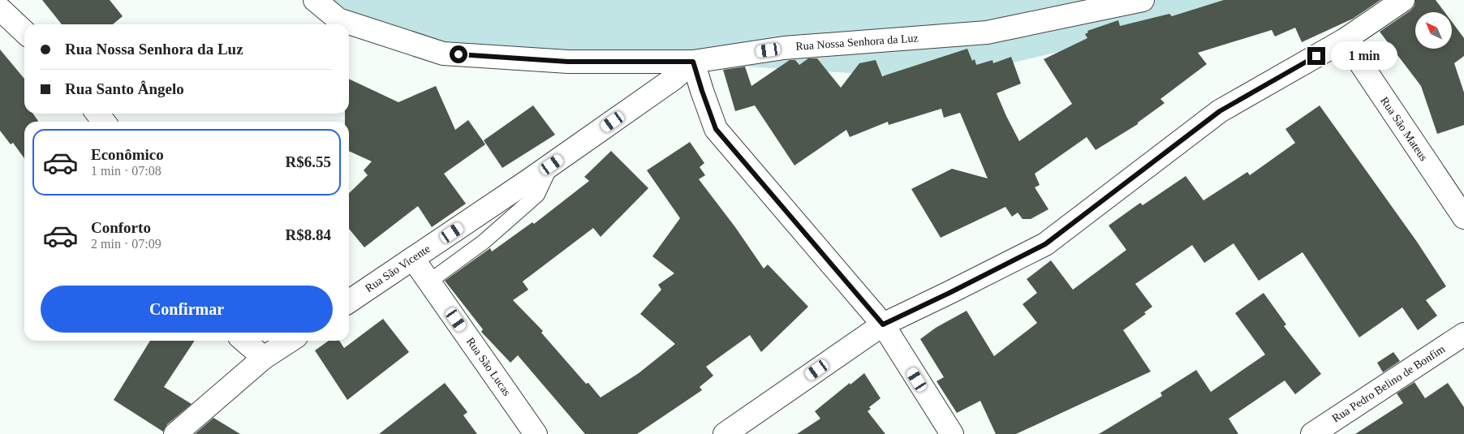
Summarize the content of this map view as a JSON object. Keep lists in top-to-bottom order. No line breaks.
{"streets":{"street":["Rua Nossa Senhora da Luz","Rua São Mateus","Rua São Vicente","Rua São Lucas","Rua Pedro Belino de Bonfim"]},"crossings":[["Rua Nossa Senhora da Luz","Rua São Vicente"],["Rua São Vicente","Rua São Lucas"]],"north":"top left","page":{"banner":["Rua Nossa Senhora da Luz","Rua Santo Ângelo"],"bubble":"1 min","list":[{"name":"Econômico","note":"1 min · 07:08","value":"R$6.55"},{"name":"Conforto","note":"2 min · 07:09","value":"R$8.84"}],"buttons":"Confirmar"}}
